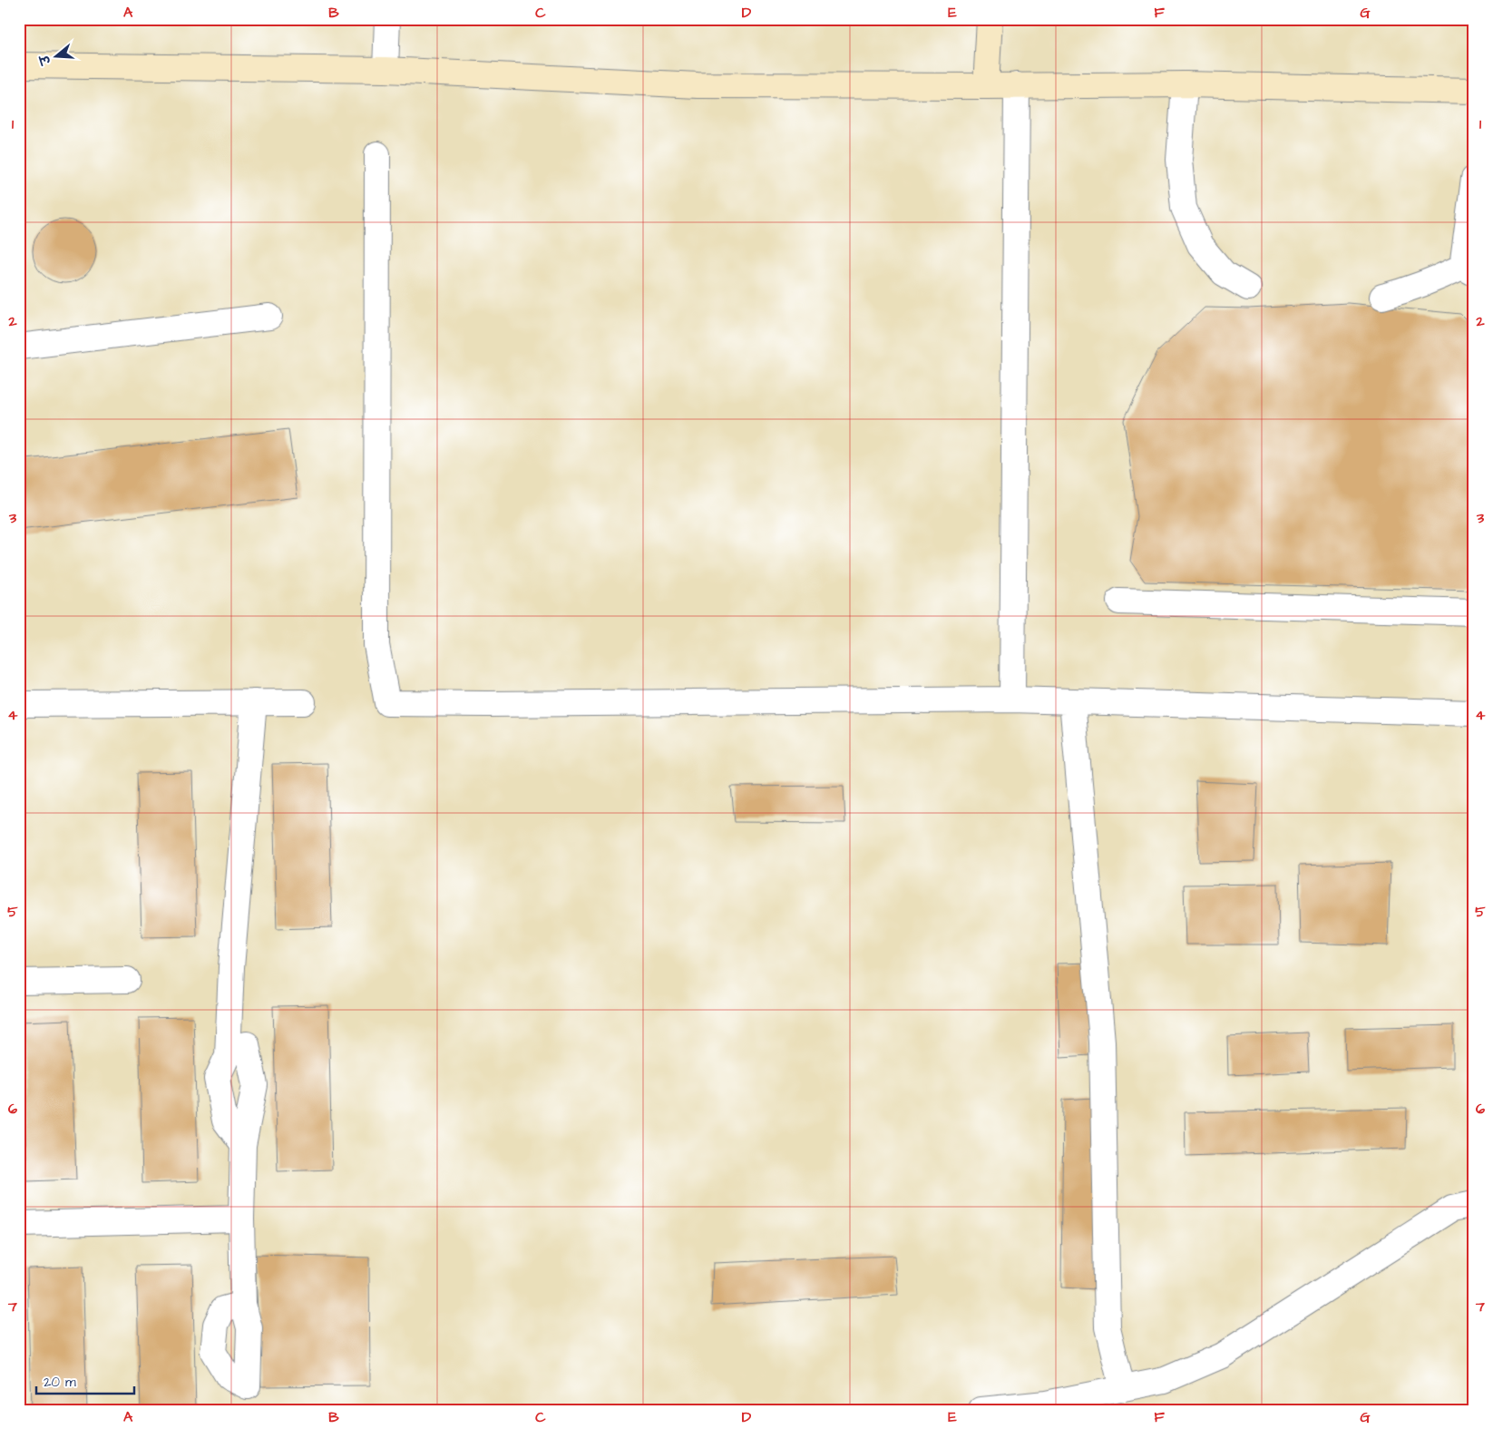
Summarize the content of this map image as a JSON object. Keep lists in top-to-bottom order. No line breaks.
{"scale_bar":"20 m","north":"left","grid":{"columns":["A","B","C","D","E","F","G"],"rows":["1","2","3","4","5","6","7"]}}
